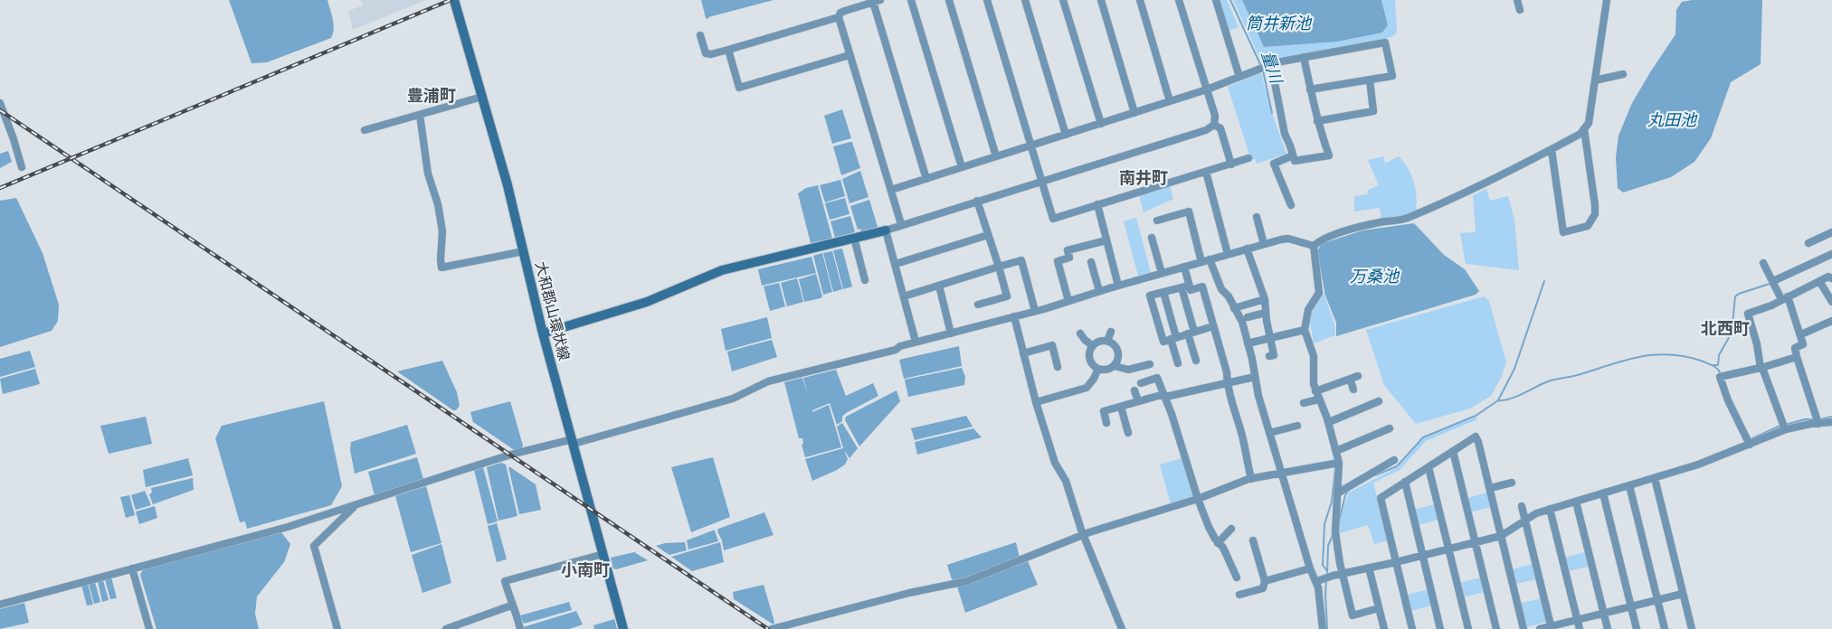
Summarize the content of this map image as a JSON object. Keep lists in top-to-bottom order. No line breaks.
{"streets":{"main road":["大和郡山環状線"]},"districts":["豊浦町","南井町","北西町","小南町"],"water":["筒井新池","量川","丸田池","万桑池"]}
